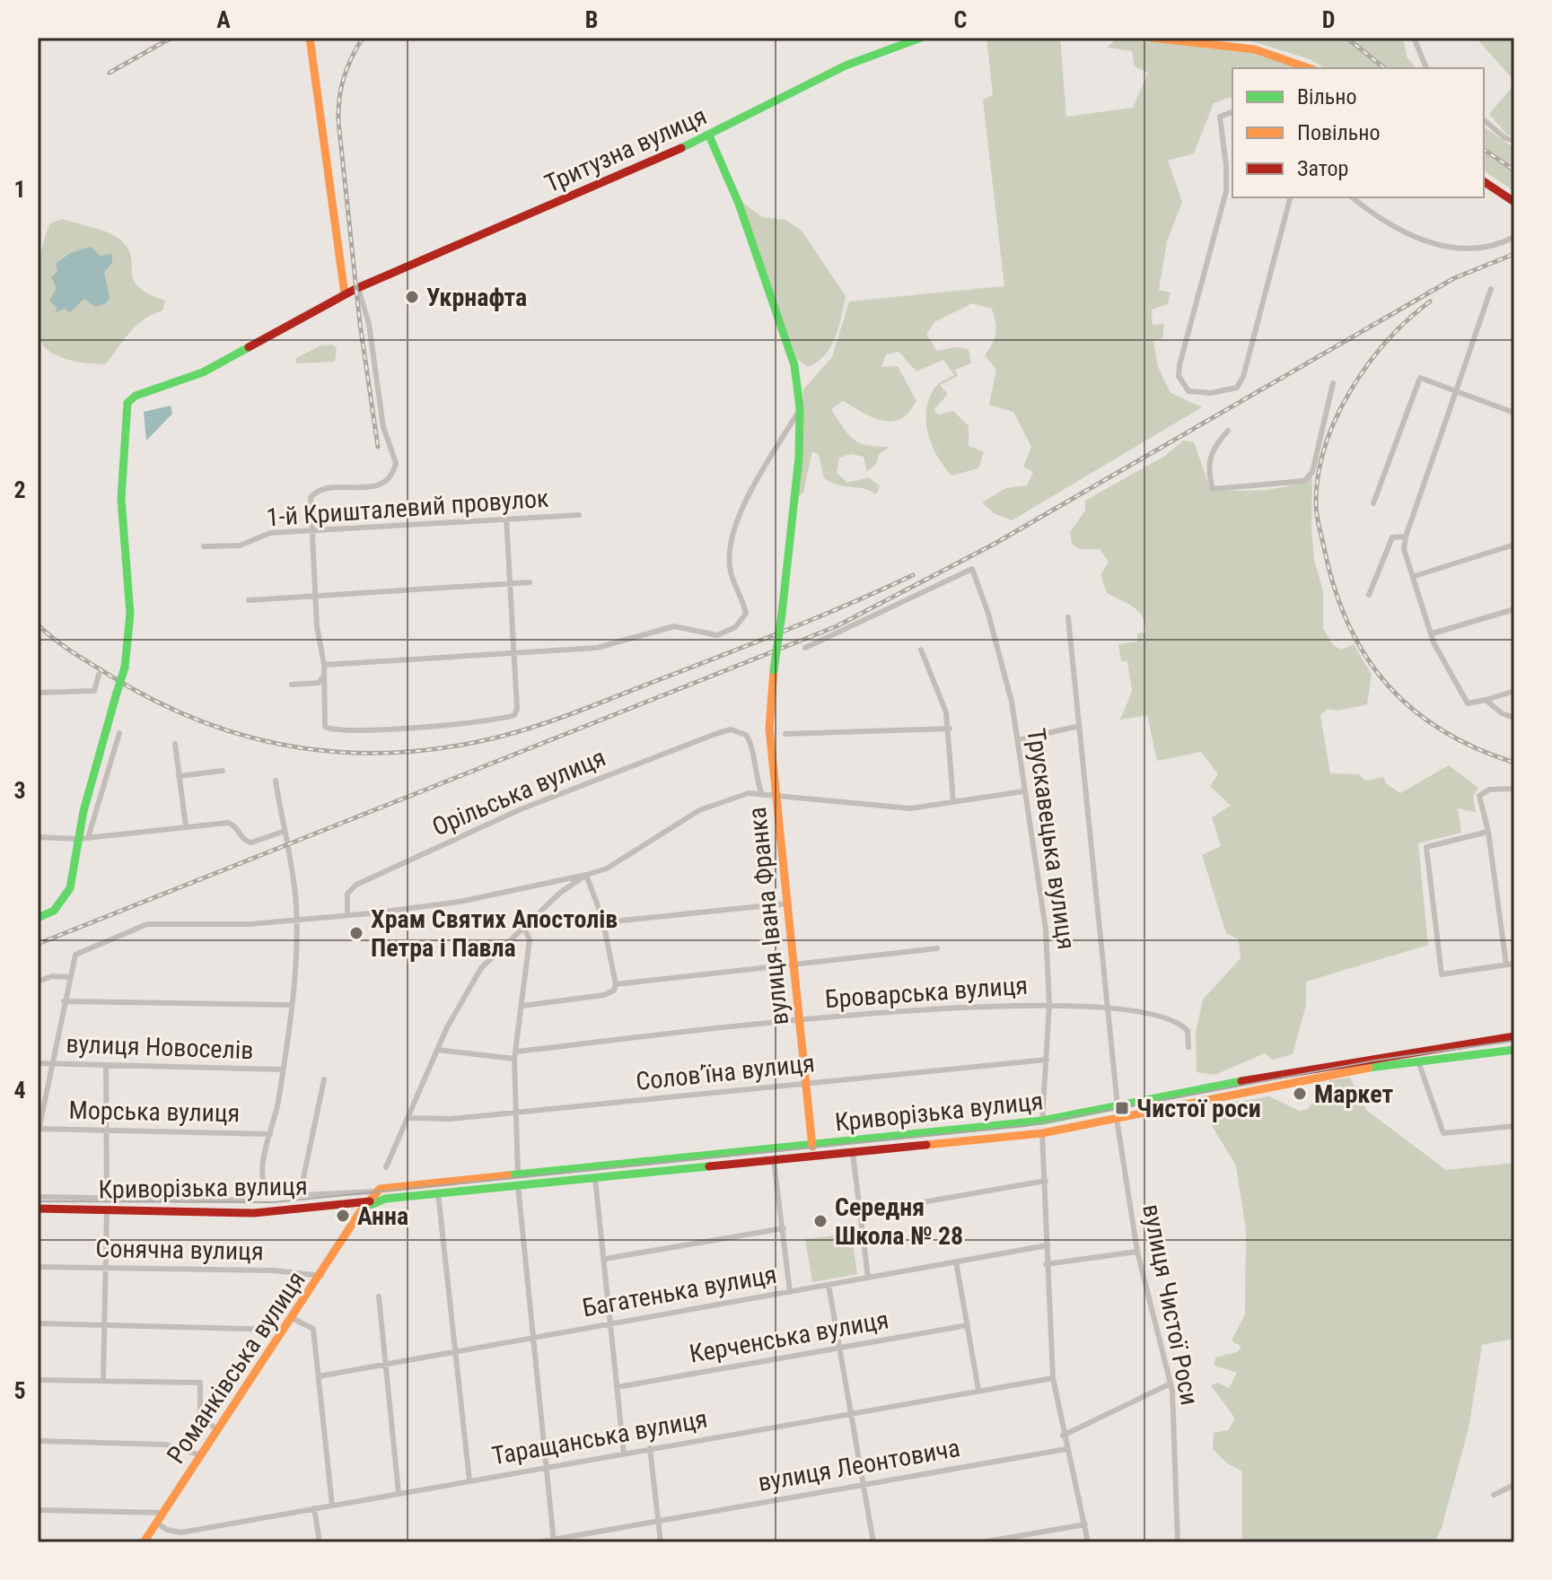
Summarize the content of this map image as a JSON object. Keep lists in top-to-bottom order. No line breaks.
{"streets":{"main road":["Тритузна вулиця","вулиця Івана Франка","Криворізька вулиця","Романківська вулиця"],"street":["1-й Кришталевий провулок","Орільська вулиця","Трускавецька вулиця","Броварська вулиця","вулиця Новоселів","Соловʼїна вулиця","Морська вулиця","Сонячна вулиця","Багатенька вулиця","вулиця Чистої Роси","Керченська вулиця","Таращанська вулиця","вулиця Леонтовича"]},"crossings":[["Тритузна вулиця","вулиця Івана Франка"],["Трускавецька вулиця","Броварська вулиця"],["Трускавецька вулиця","Соловʼїна вулиця"],["Трускавецька вулиця","Криворізька вулиця"],["вулиця Івана Франка","Броварська вулиця"],["вулиця Івана Франка","Соловʼїна вулиця"],["вулиця Івана Франка","Криворізька вулиця"],["Криворізька вулиця","вулиця Чистої Роси"],["Криворізька вулиця","Романківська вулиця"],["Сонячна вулиця","Романківська вулиця"],["Романківська вулиця","Таращанська вулиця"]],"places":{"other":["Укрнафта","Храм Святих Апостолів Петра і Павла","Маркет","Анна","Середня Школа № 28"],"transit":["Чистої роси"]},"legend":["Вільно","Повільно","Затор"],"grid":{"columns":["A","B","C","D"],"rows":["1","2","3","4","5"]}}
